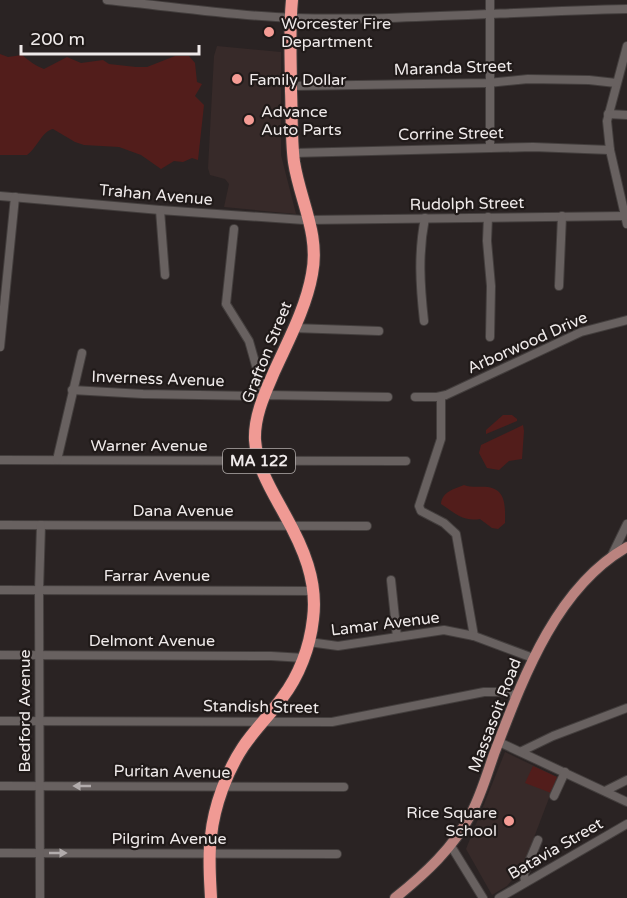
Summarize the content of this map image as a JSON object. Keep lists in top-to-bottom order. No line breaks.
{"streets":{"highway":["Grafton Street","MA 122"],"main road":["Massasoit Road"],"street":["Maranda Street","Corrine Street","Trahan Avenue","Rudolph Street","Arborwood Drive","Inverness Avenue","Warner Avenue","Dana Avenue","Farrar Avenue","Lamar Avenue","Delmont Avenue","Standish Street","Bedford Avenue","Puritan Avenue","Pilgrim Avenue","Batavia Street"]},"crossings":[["Maranda Street","Grafton Street"],["Corrine Street","Grafton Street"],["Trahan Avenue","Rudolph Street"],["Trahan Avenue","Grafton Street"],["Rudolph Street","Grafton Street"],["Grafton Street","Inverness Avenue"],["Grafton Street","Warner Avenue"],["Grafton Street","Dana Avenue"],["Grafton Street","Farrar Avenue"],["Grafton Street","Lamar Avenue"],["Grafton Street","Delmont Avenue"],["Grafton Street","Standish Street"],["Grafton Street","Puritan Avenue"],["Grafton Street","Pilgrim Avenue"],["Dana Avenue","Bedford Avenue"],["Farrar Avenue","Bedford Avenue"],["Lamar Avenue","Massasoit Road"],["Delmont Avenue","Bedford Avenue"],["Standish Street","Bedford Avenue"],["Standish Street","Massasoit Road"],["Bedford Avenue","Puritan Avenue"],["Bedford Avenue","Pilgrim Avenue"]],"one_way":["Puritan Avenue","Pilgrim Avenue"],"places":["Worcester Fire Department","Family Dollar","Advance Auto Parts","Rice Square School"],"scale_bar":"200 m"}
